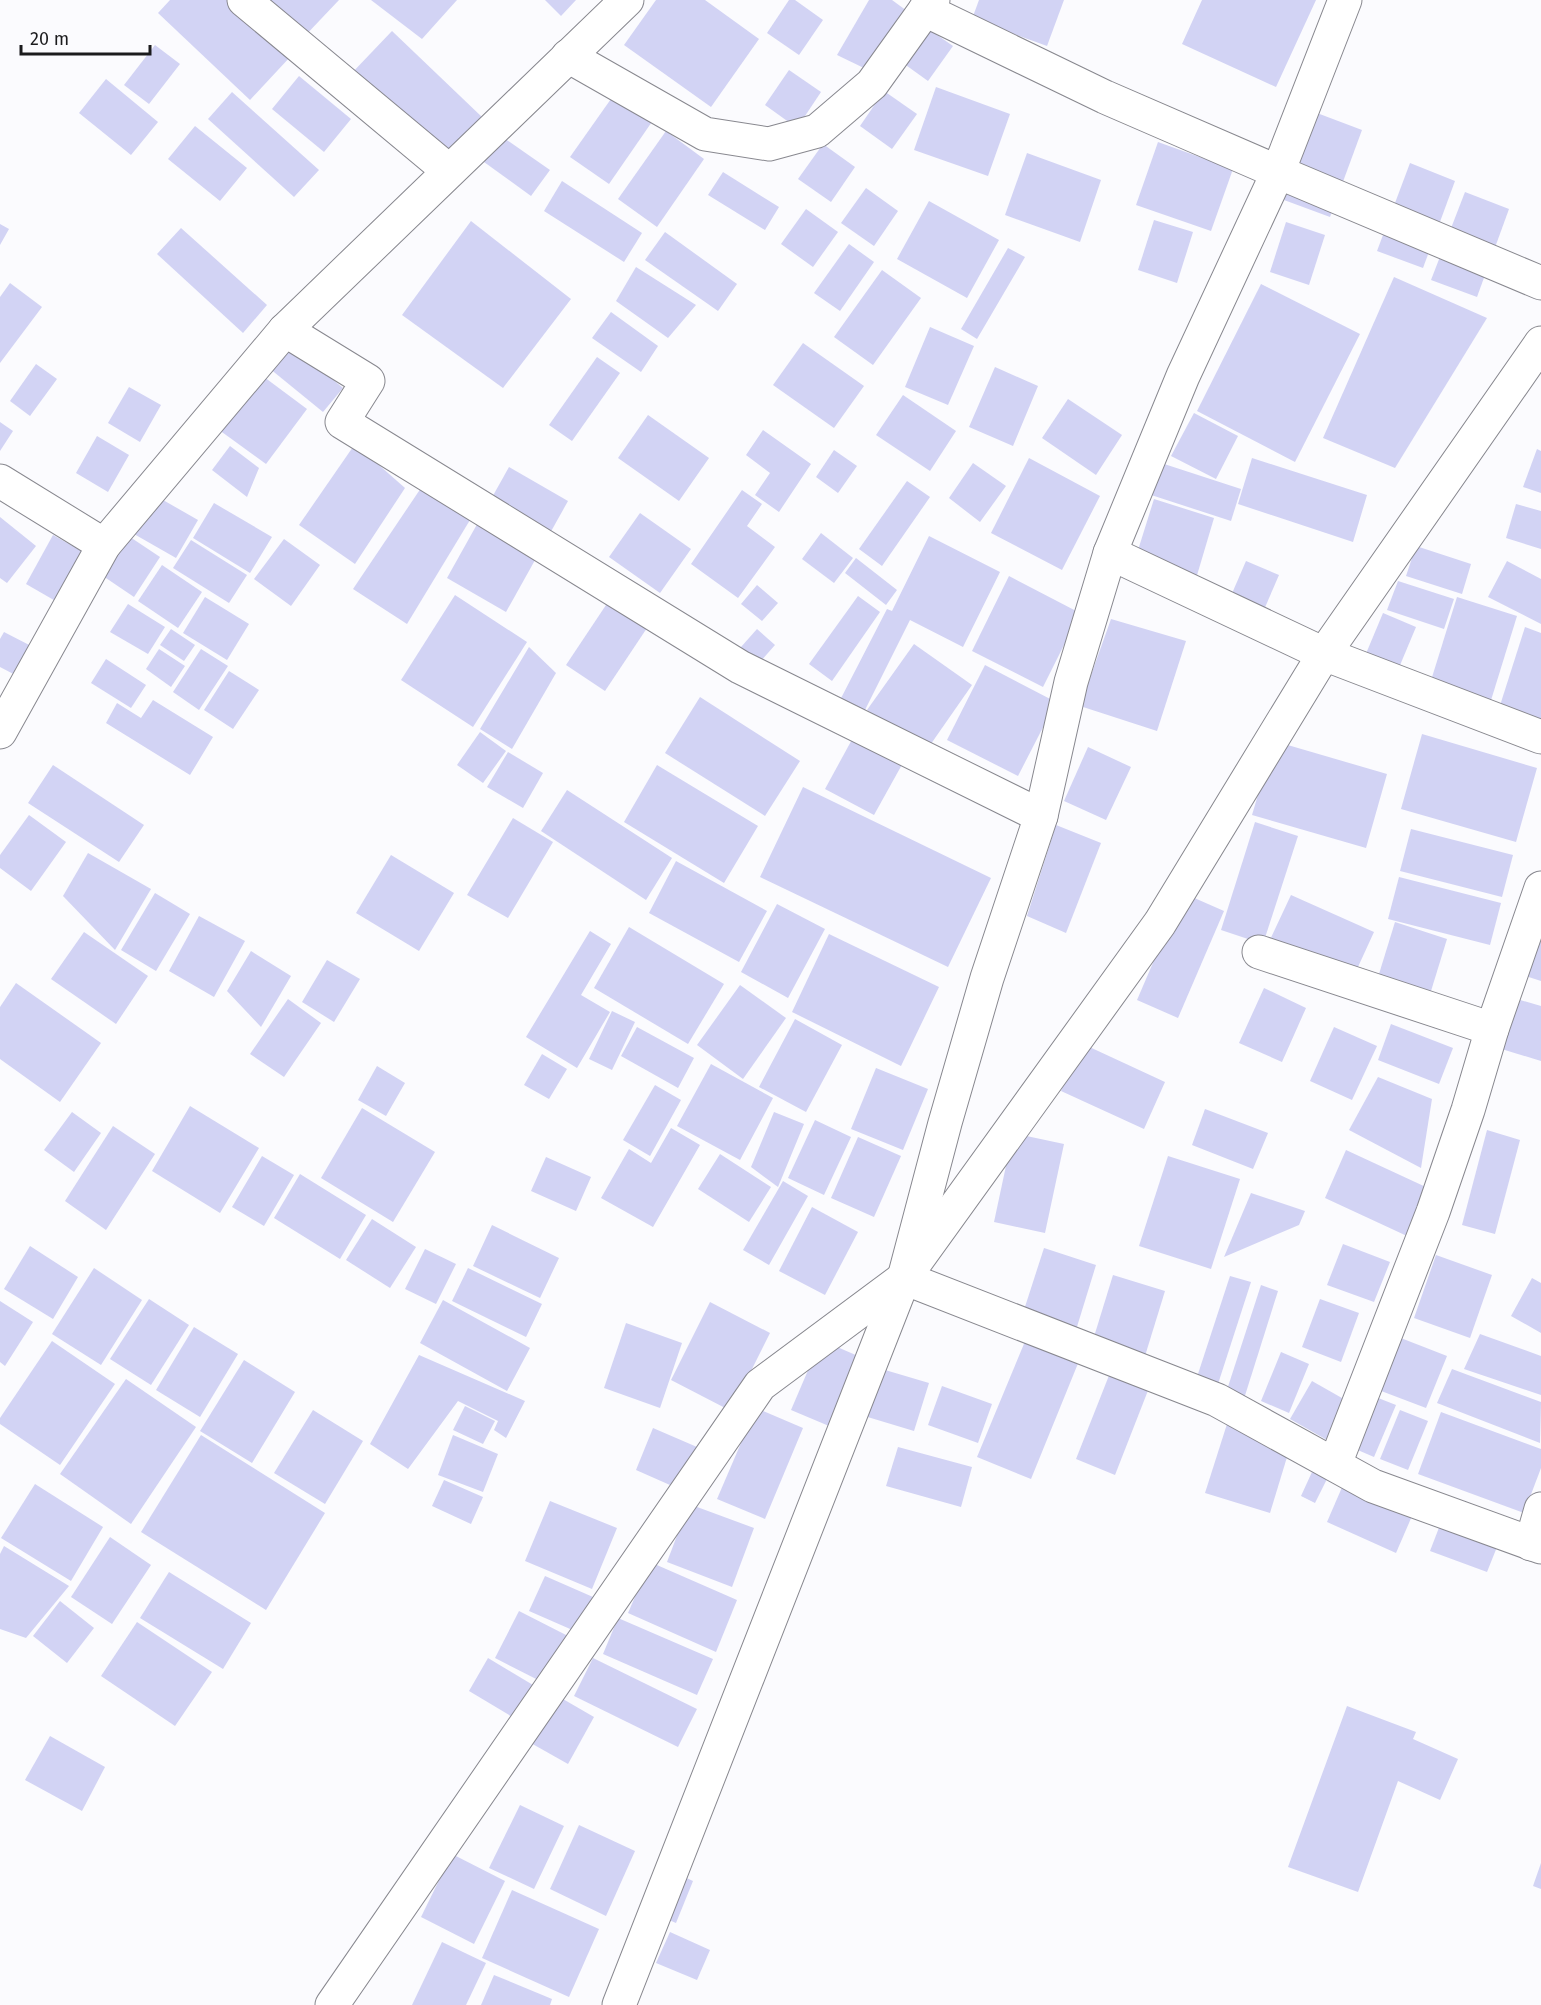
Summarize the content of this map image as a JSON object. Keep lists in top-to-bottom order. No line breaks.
{"scale_bar":"20 m"}
